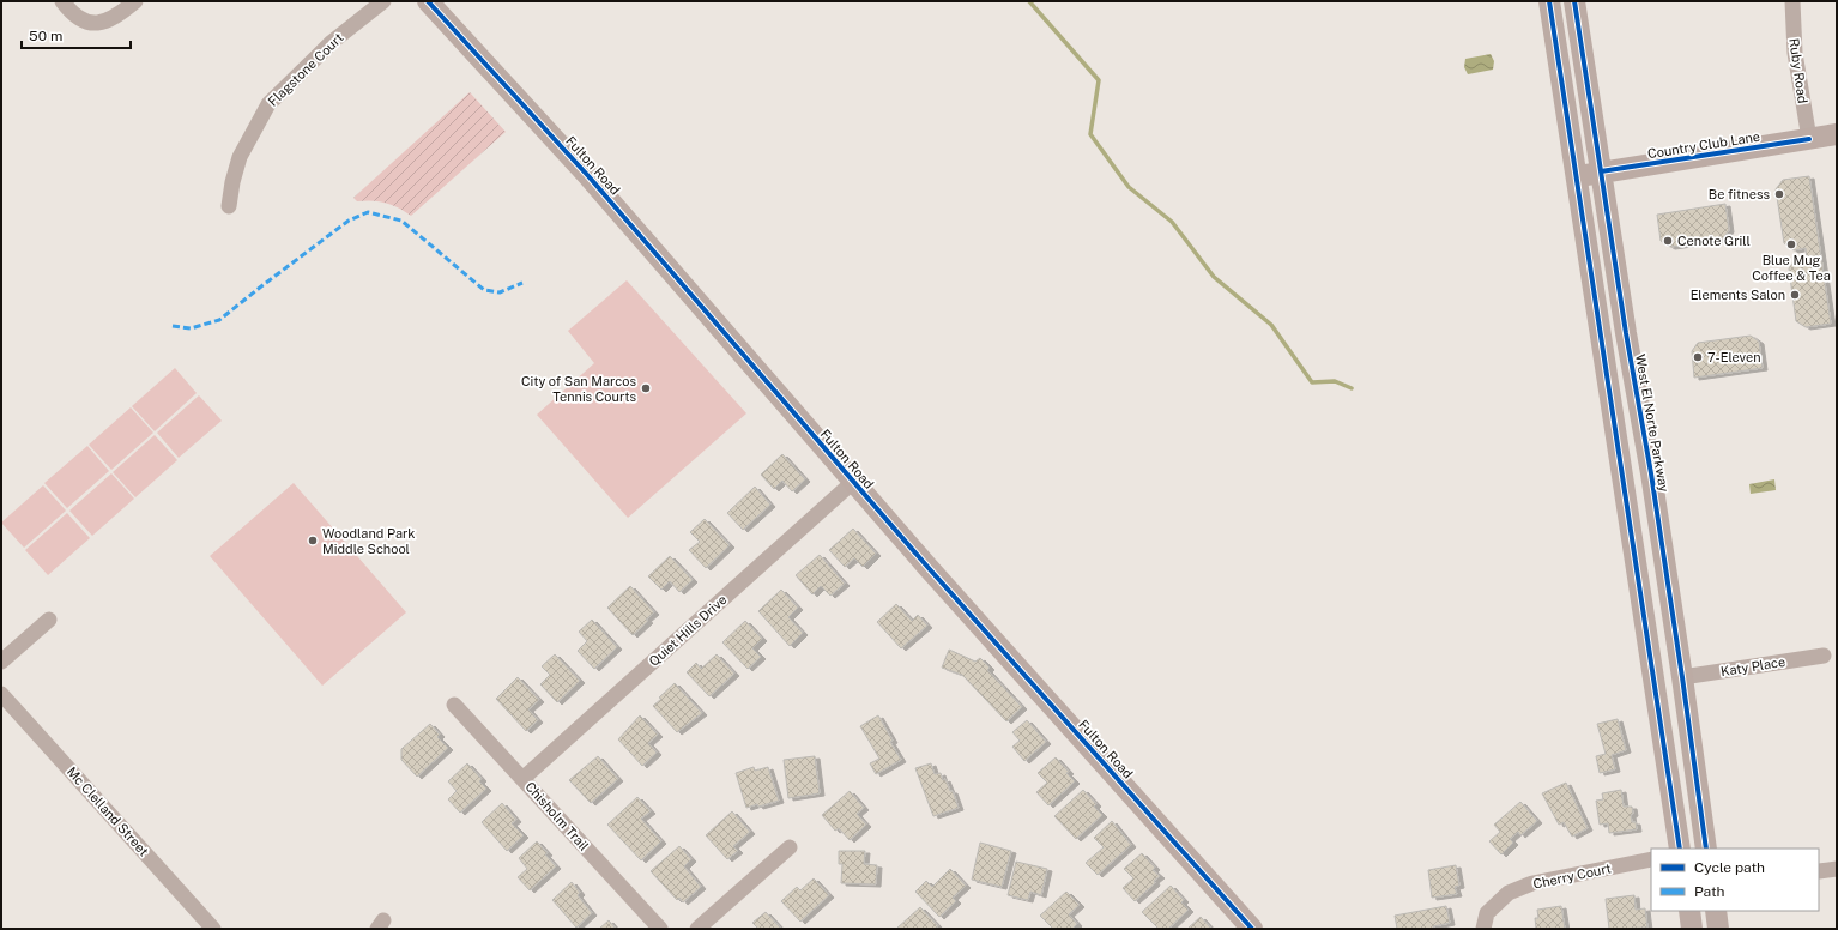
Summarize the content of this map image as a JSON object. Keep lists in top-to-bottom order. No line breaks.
{"streets":{"main road":["Country Club Lane","Fulton Road","West El Norte Parkway"],"street":["Flagstone Court","Ruby Road","Quiet Hills Drive","Katy Place","Mc Clelland Street","Chisholm Trail","Cherry Court"]},"crossings":[["Ruby Road","Country Club Lane"],["Country Club Lane","West El Norte Parkway"],["Fulton Road","Quiet Hills Drive"],["West El Norte Parkway","Katy Place"],["Quiet Hills Drive","Chisholm Trail"]],"places":["Be fitness","Cenote Grill","Blue Mug Coffee & Tea","Elements Salon","7-Eleven","City of San Marcos Tennis Courts","Woodland Park Middle School"],"legend":["Cycle path","Path"],"scale_bar":"50 m"}
